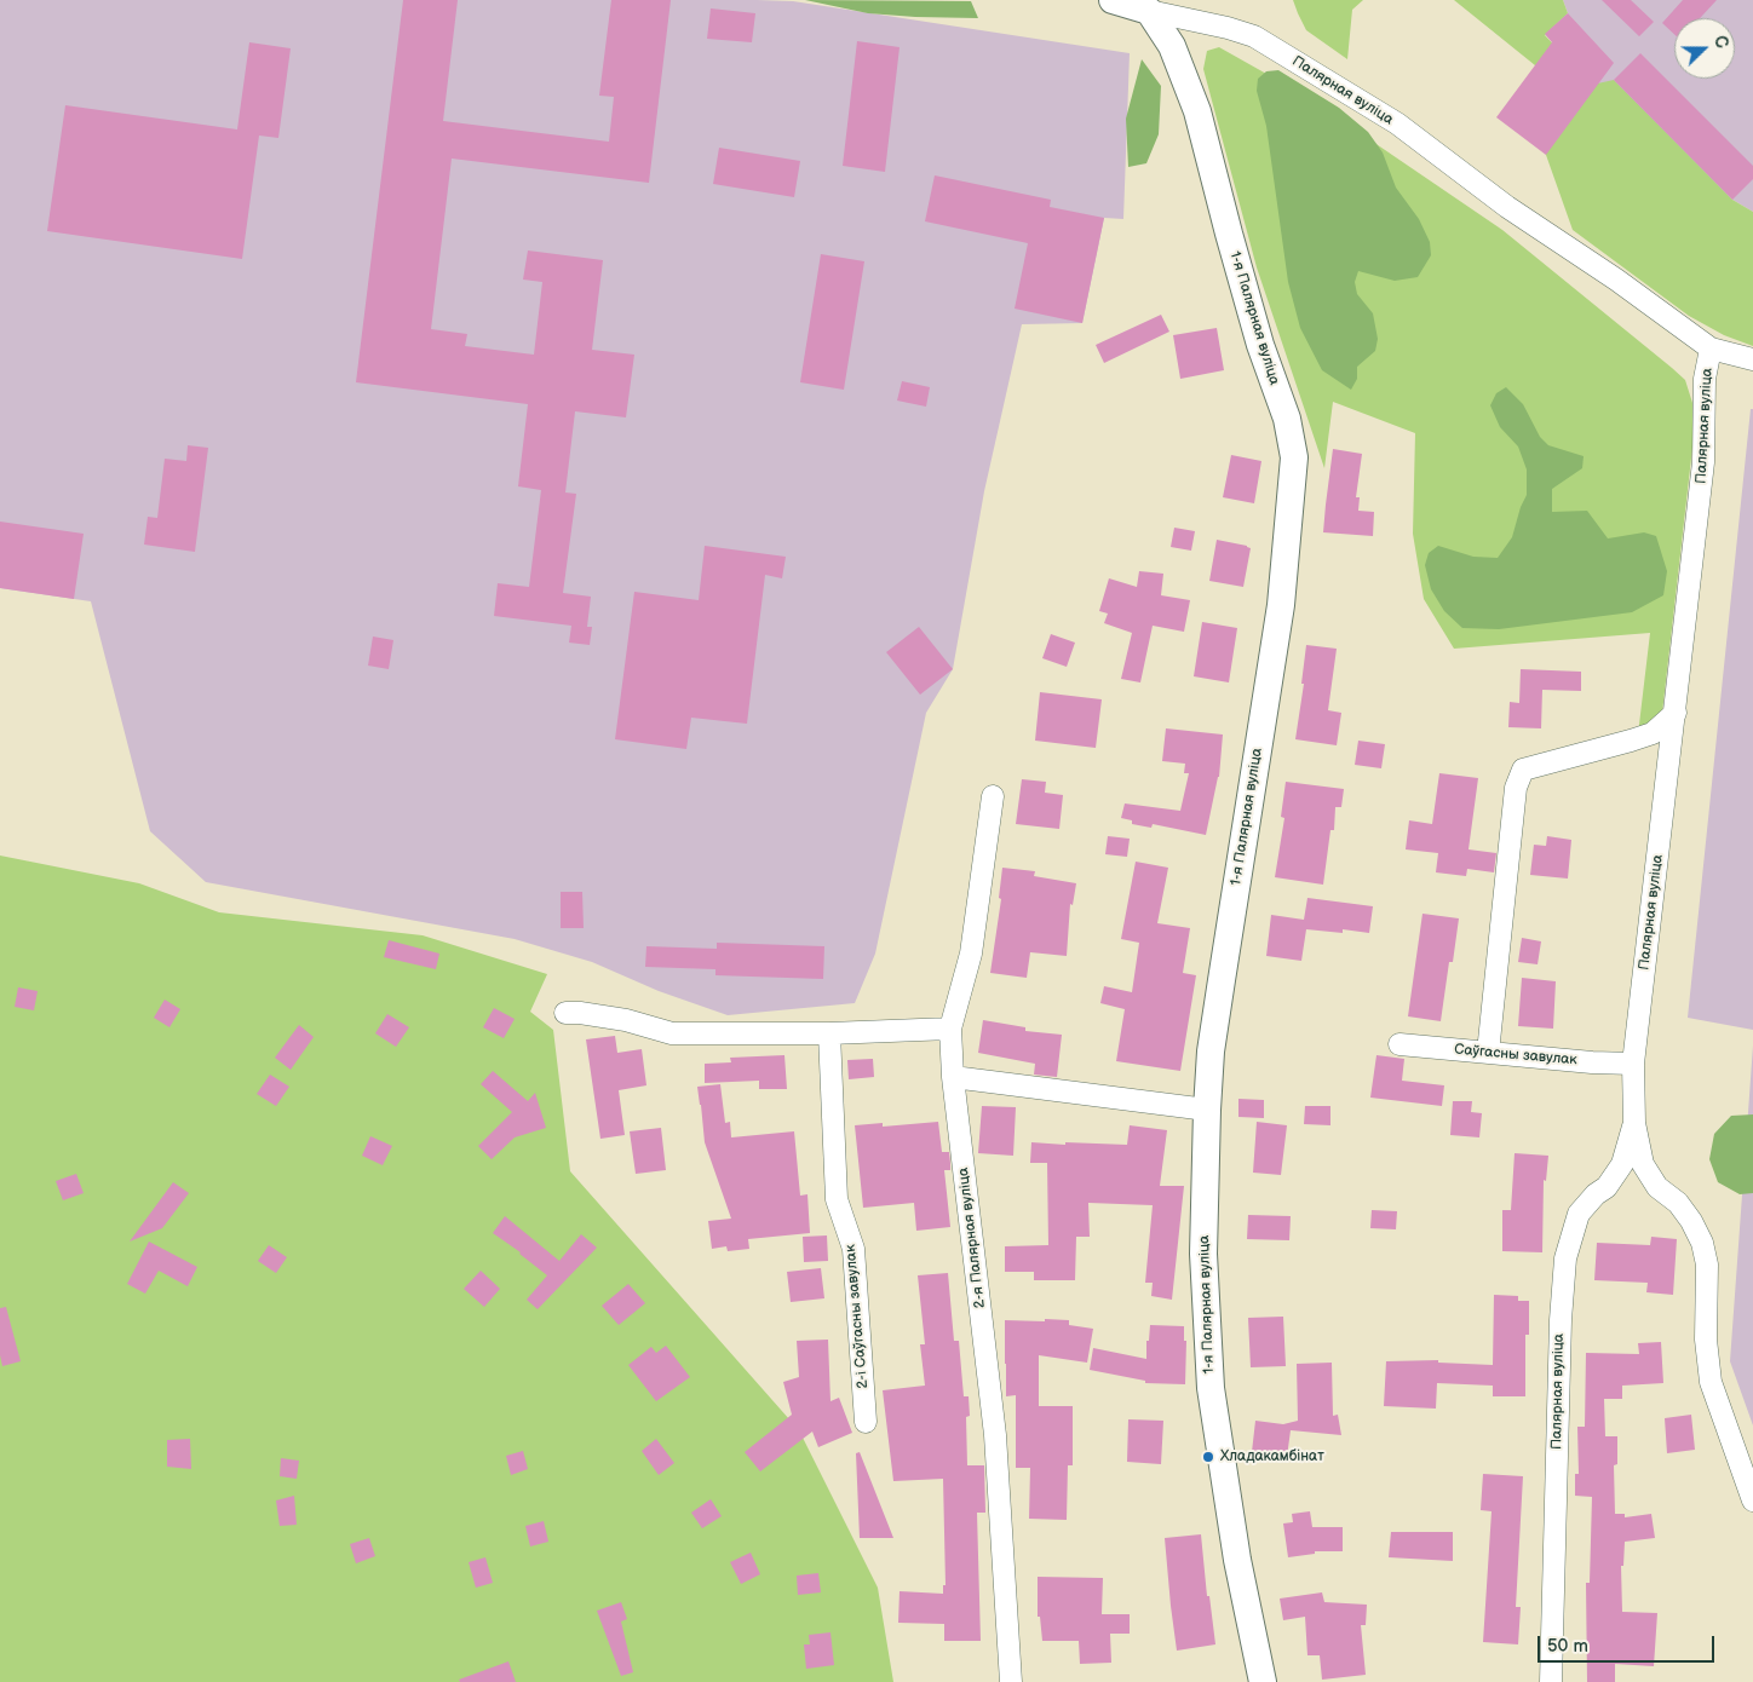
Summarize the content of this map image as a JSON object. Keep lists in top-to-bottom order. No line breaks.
{"streets":{"street":["Палярная вуліца","1-я Палярная вуліца","Саўгасны завулак","2-я Палярная вуліца","2-і Саўгасны завулак"]},"crossings":[["Палярная вуліца","1-я Палярная вуліца"],["Палярная вуліца","Саўгасны завулак"]],"places":["Хладакамбінат"],"scale_bar":"50 m","north":"right"}
